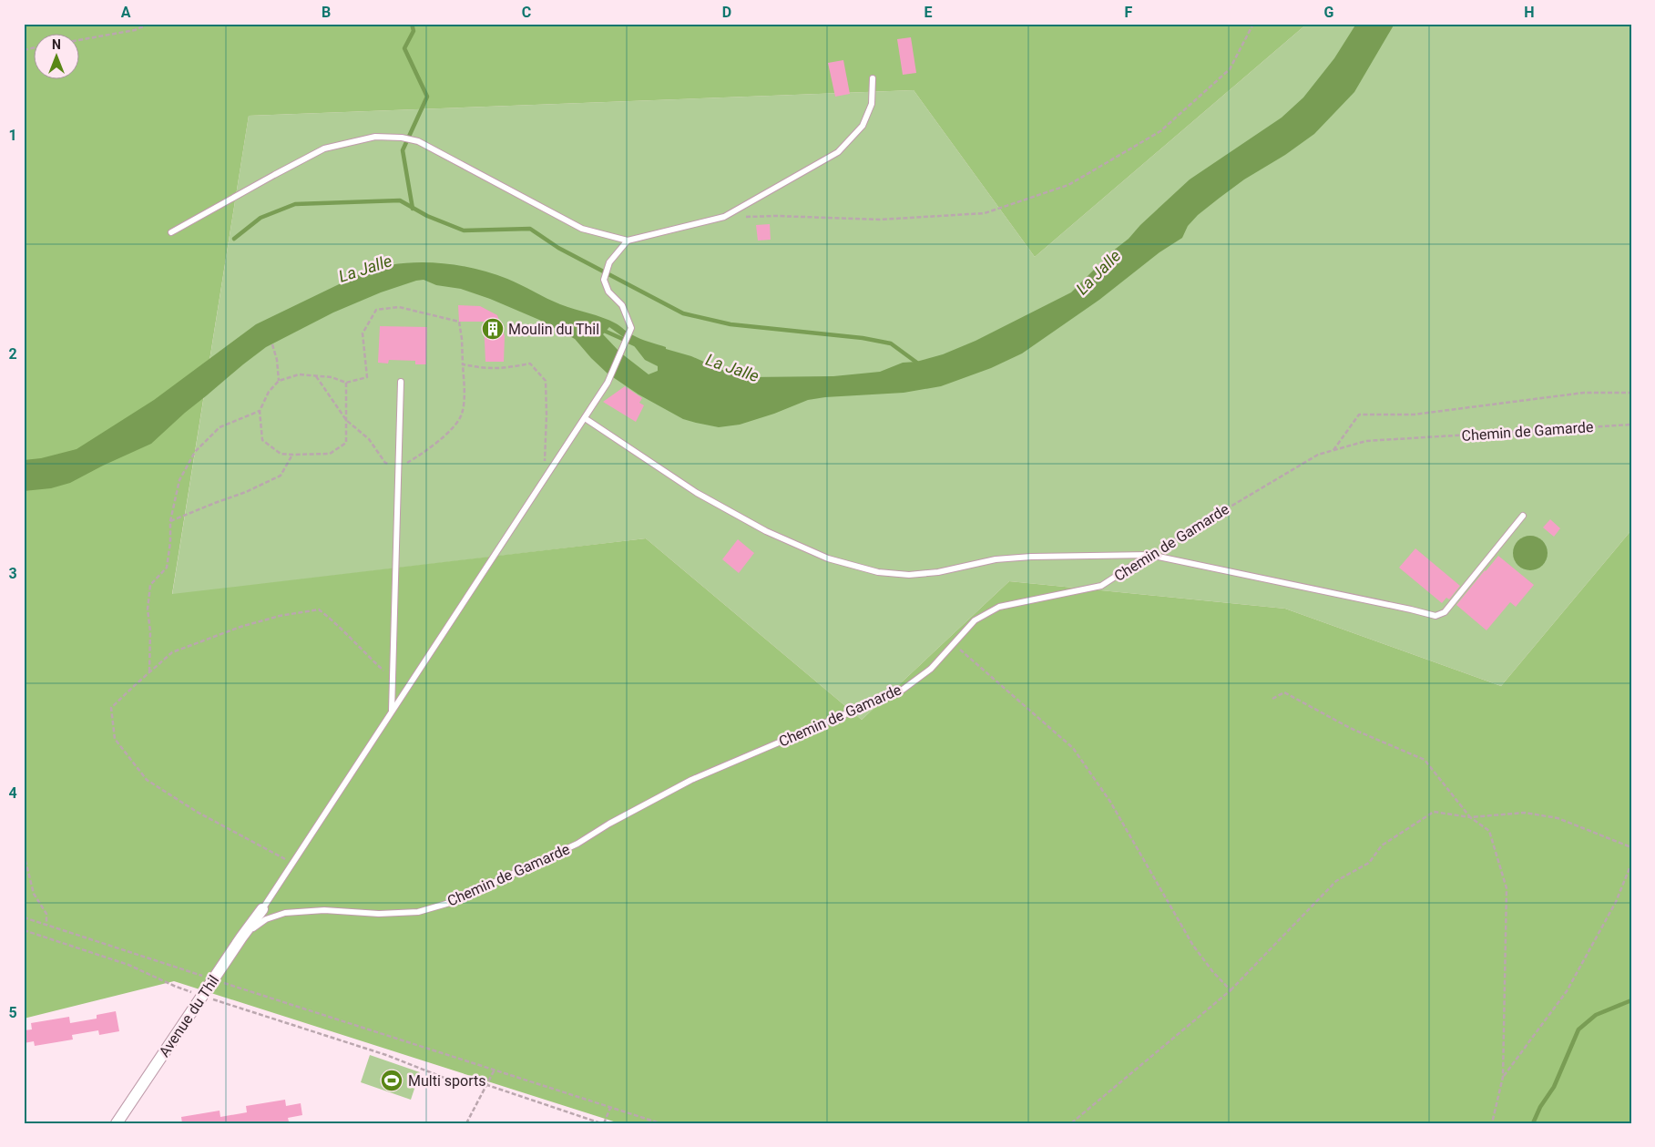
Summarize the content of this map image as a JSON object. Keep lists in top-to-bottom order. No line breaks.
{"streets":{"street":["Avenue du Thil"],"lane":["Chemin de Gamarde"]},"crossings":[["Chemin de Gamarde","Avenue du Thil"]],"water":["La Jalle"],"places":{"building":["Moulin du Thil"],"sports":["Multi sports"]},"north":"top","grid":{"columns":["A","B","C","D","E","F","G","H"],"rows":["1","2","3","4","5"]}}
